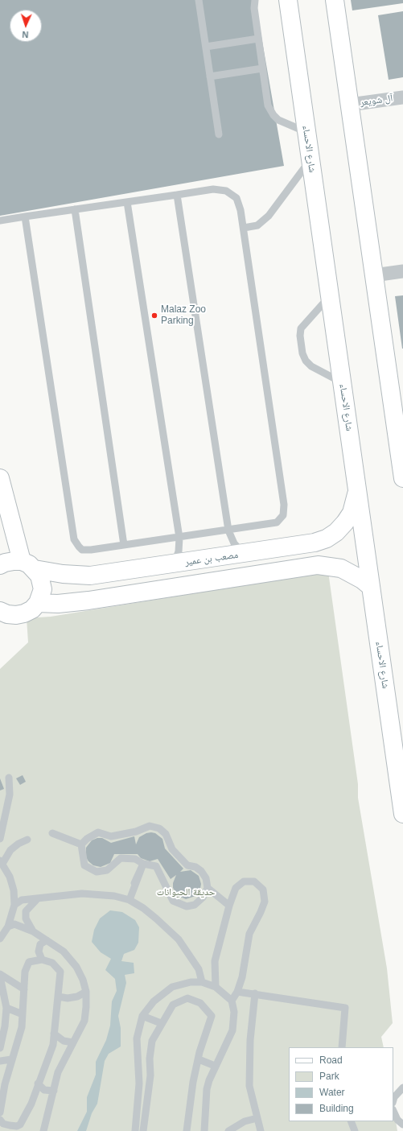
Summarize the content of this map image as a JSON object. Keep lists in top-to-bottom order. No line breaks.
{"streets":{"main road":["شارع الاحساء","مصعب بن عمير"],"street":["آل شويعر"]},"crossings":[["شارع الاحساء","مصعب بن عمير"]],"parks":["حديقة الحيوانات"],"places":["Malaz Zoo Parking"],"legend":["Road","Park","Water","Building"],"north":"bottom"}
